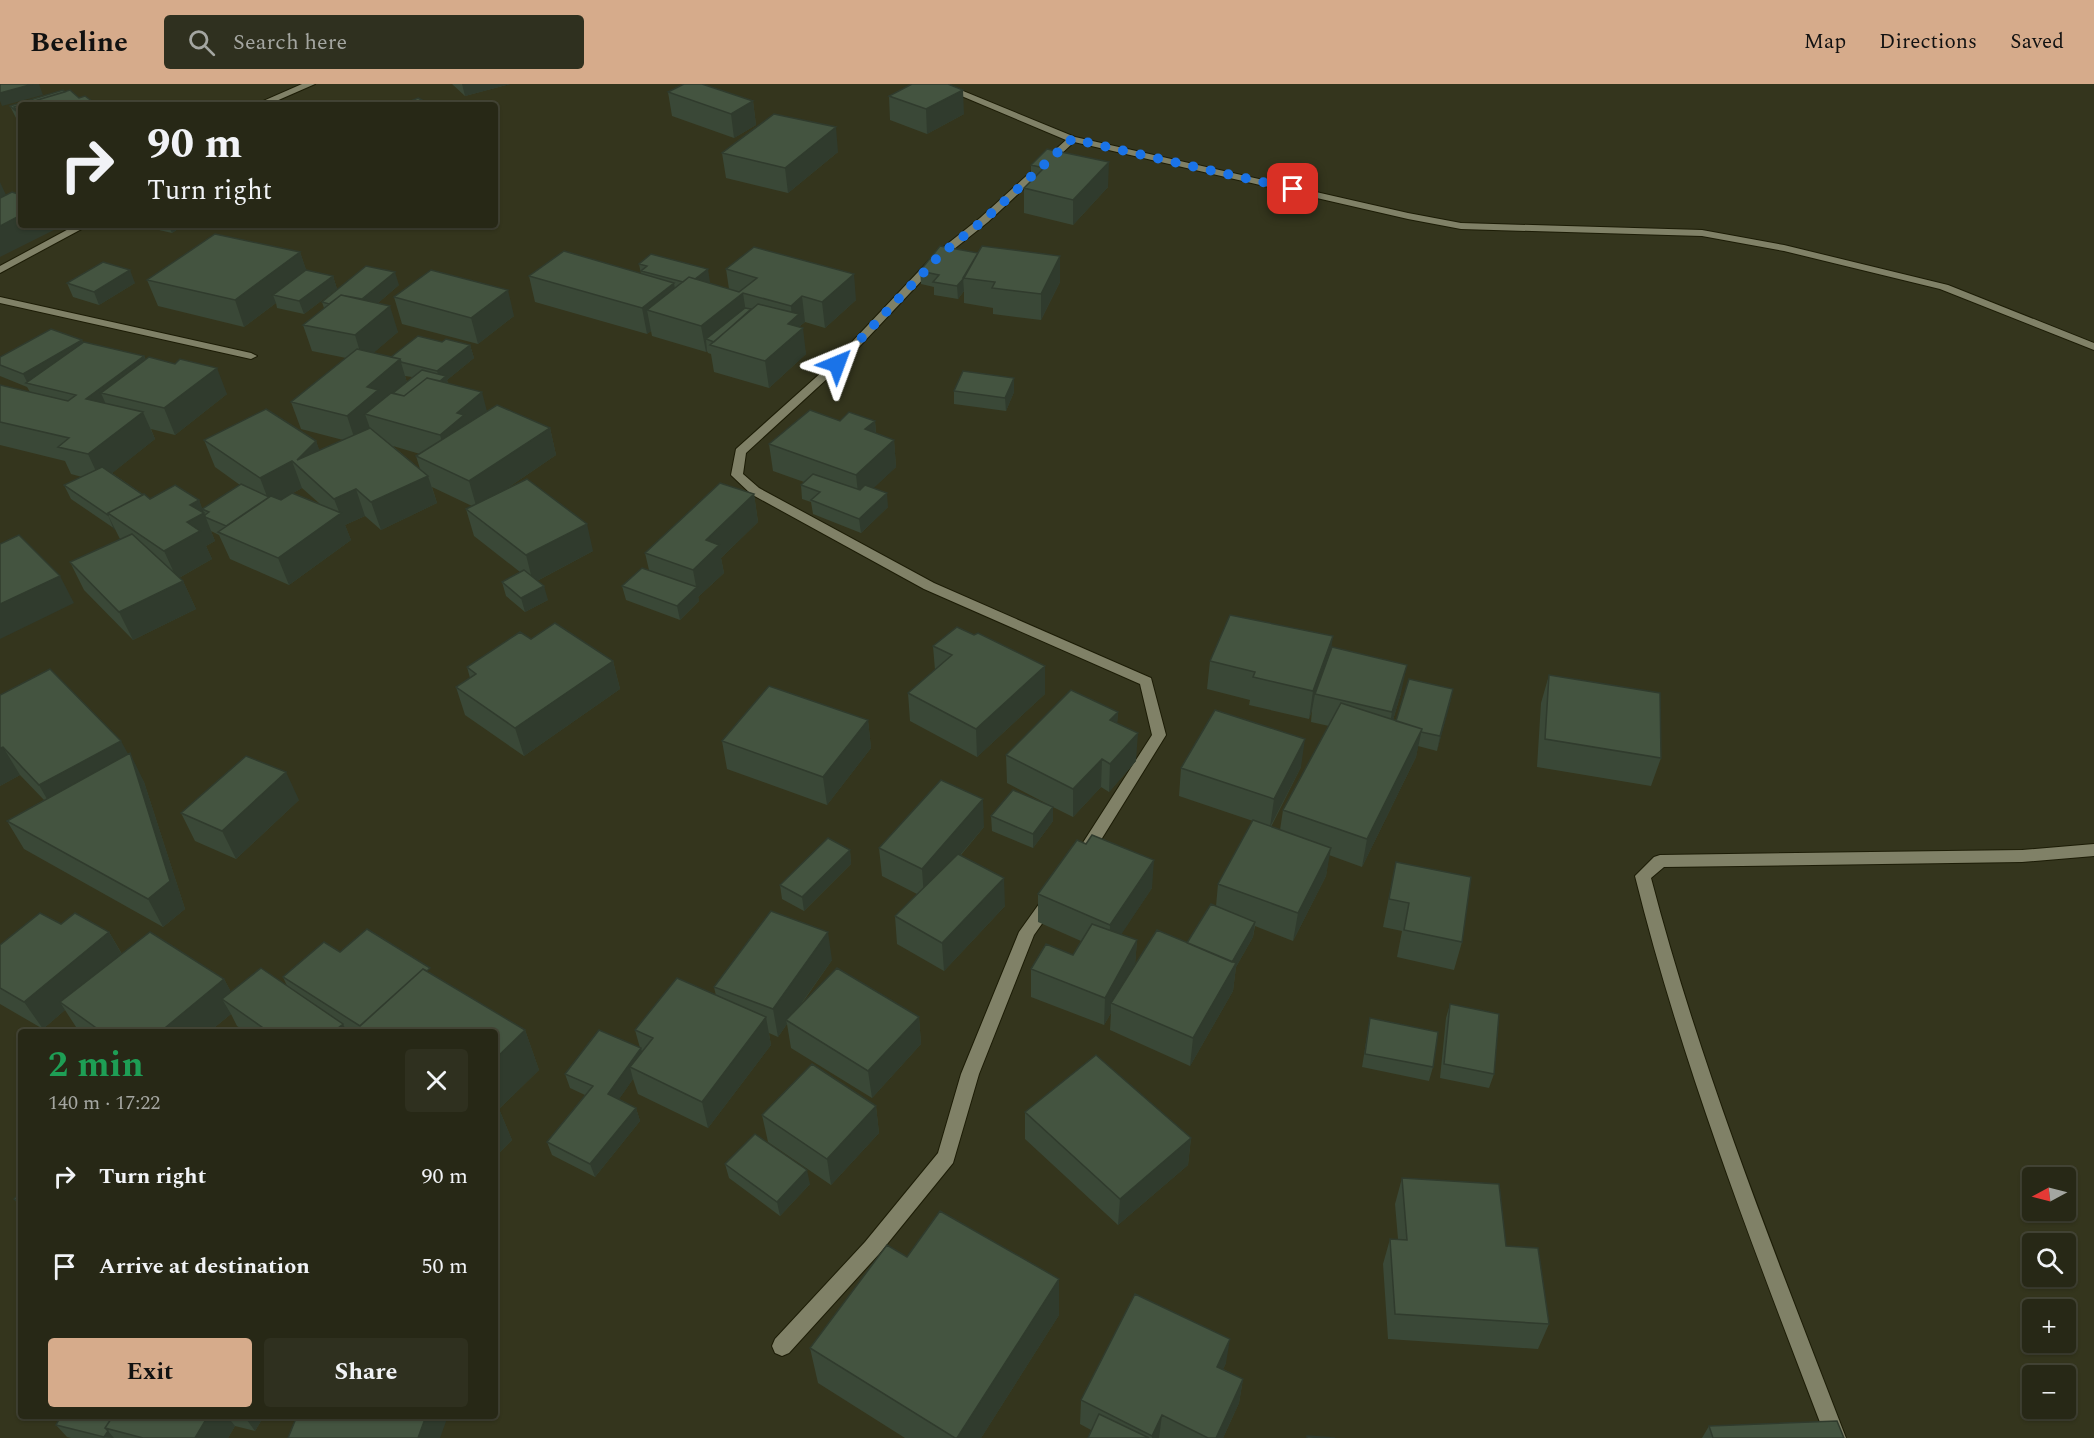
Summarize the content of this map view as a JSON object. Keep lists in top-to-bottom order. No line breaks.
{"north":"left","page":{"header":"Beeline","search":"Search here","nav":["Map","Directions","Saved"],"turn":["90 m","Turn right"],"heading":["2 min","140 m · 17:22"],"list":[{"name":"Turn right","value":"90 m"},{"name":"Arrive at destination","value":"50 m"}],"map_buttons":["+","−"],"buttons":["Exit","Share"]}}
